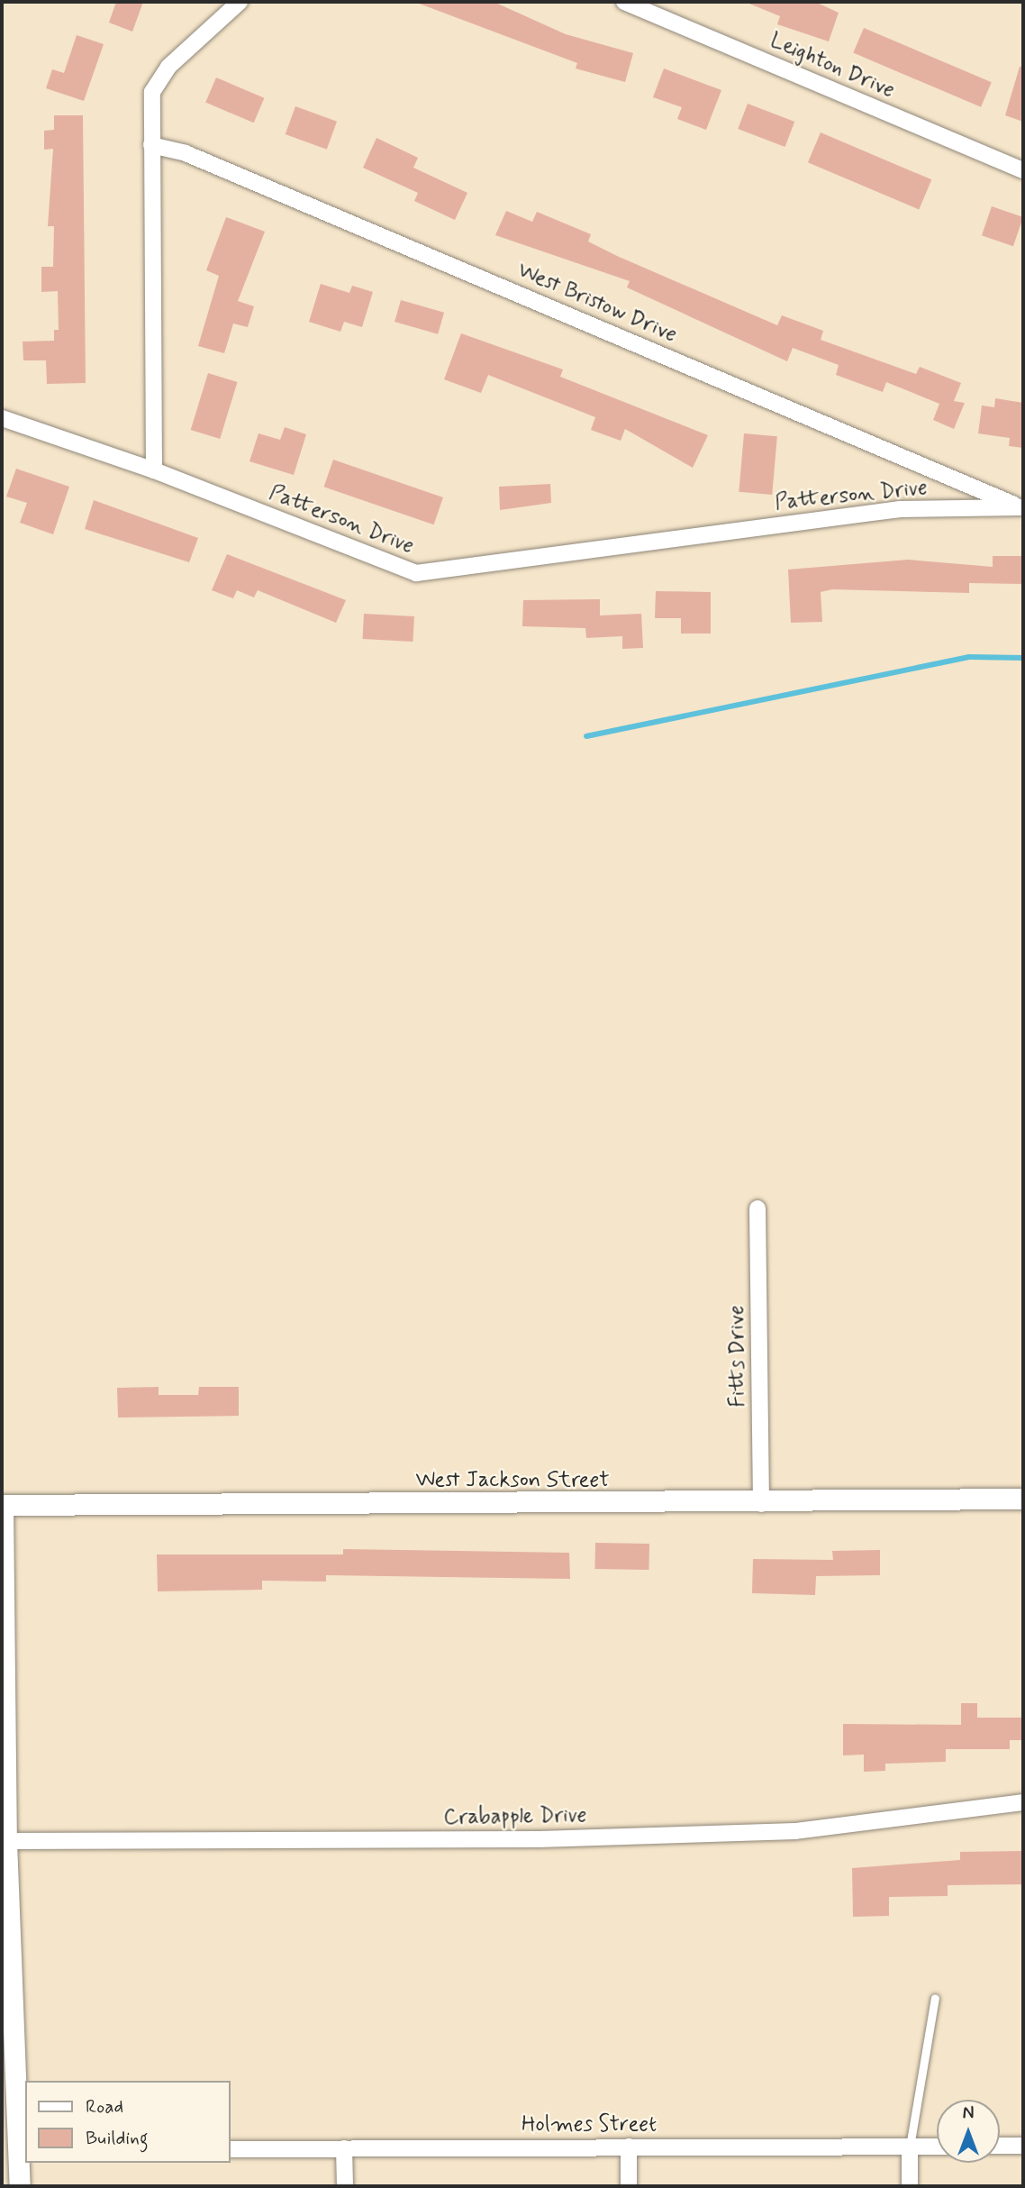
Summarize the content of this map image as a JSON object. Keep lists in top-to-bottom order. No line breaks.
{"streets":{"street":["Leighton Drive","West Bristow Drive","Patterson Drive","Fitts Drive","West Jackson Street","Crabapple Drive","Holmes Street"]},"crossings":[["West Bristow Drive","Patterson Drive"],["Fitts Drive","West Jackson Street"]],"legend":["Road","Building"],"north":"top"}
